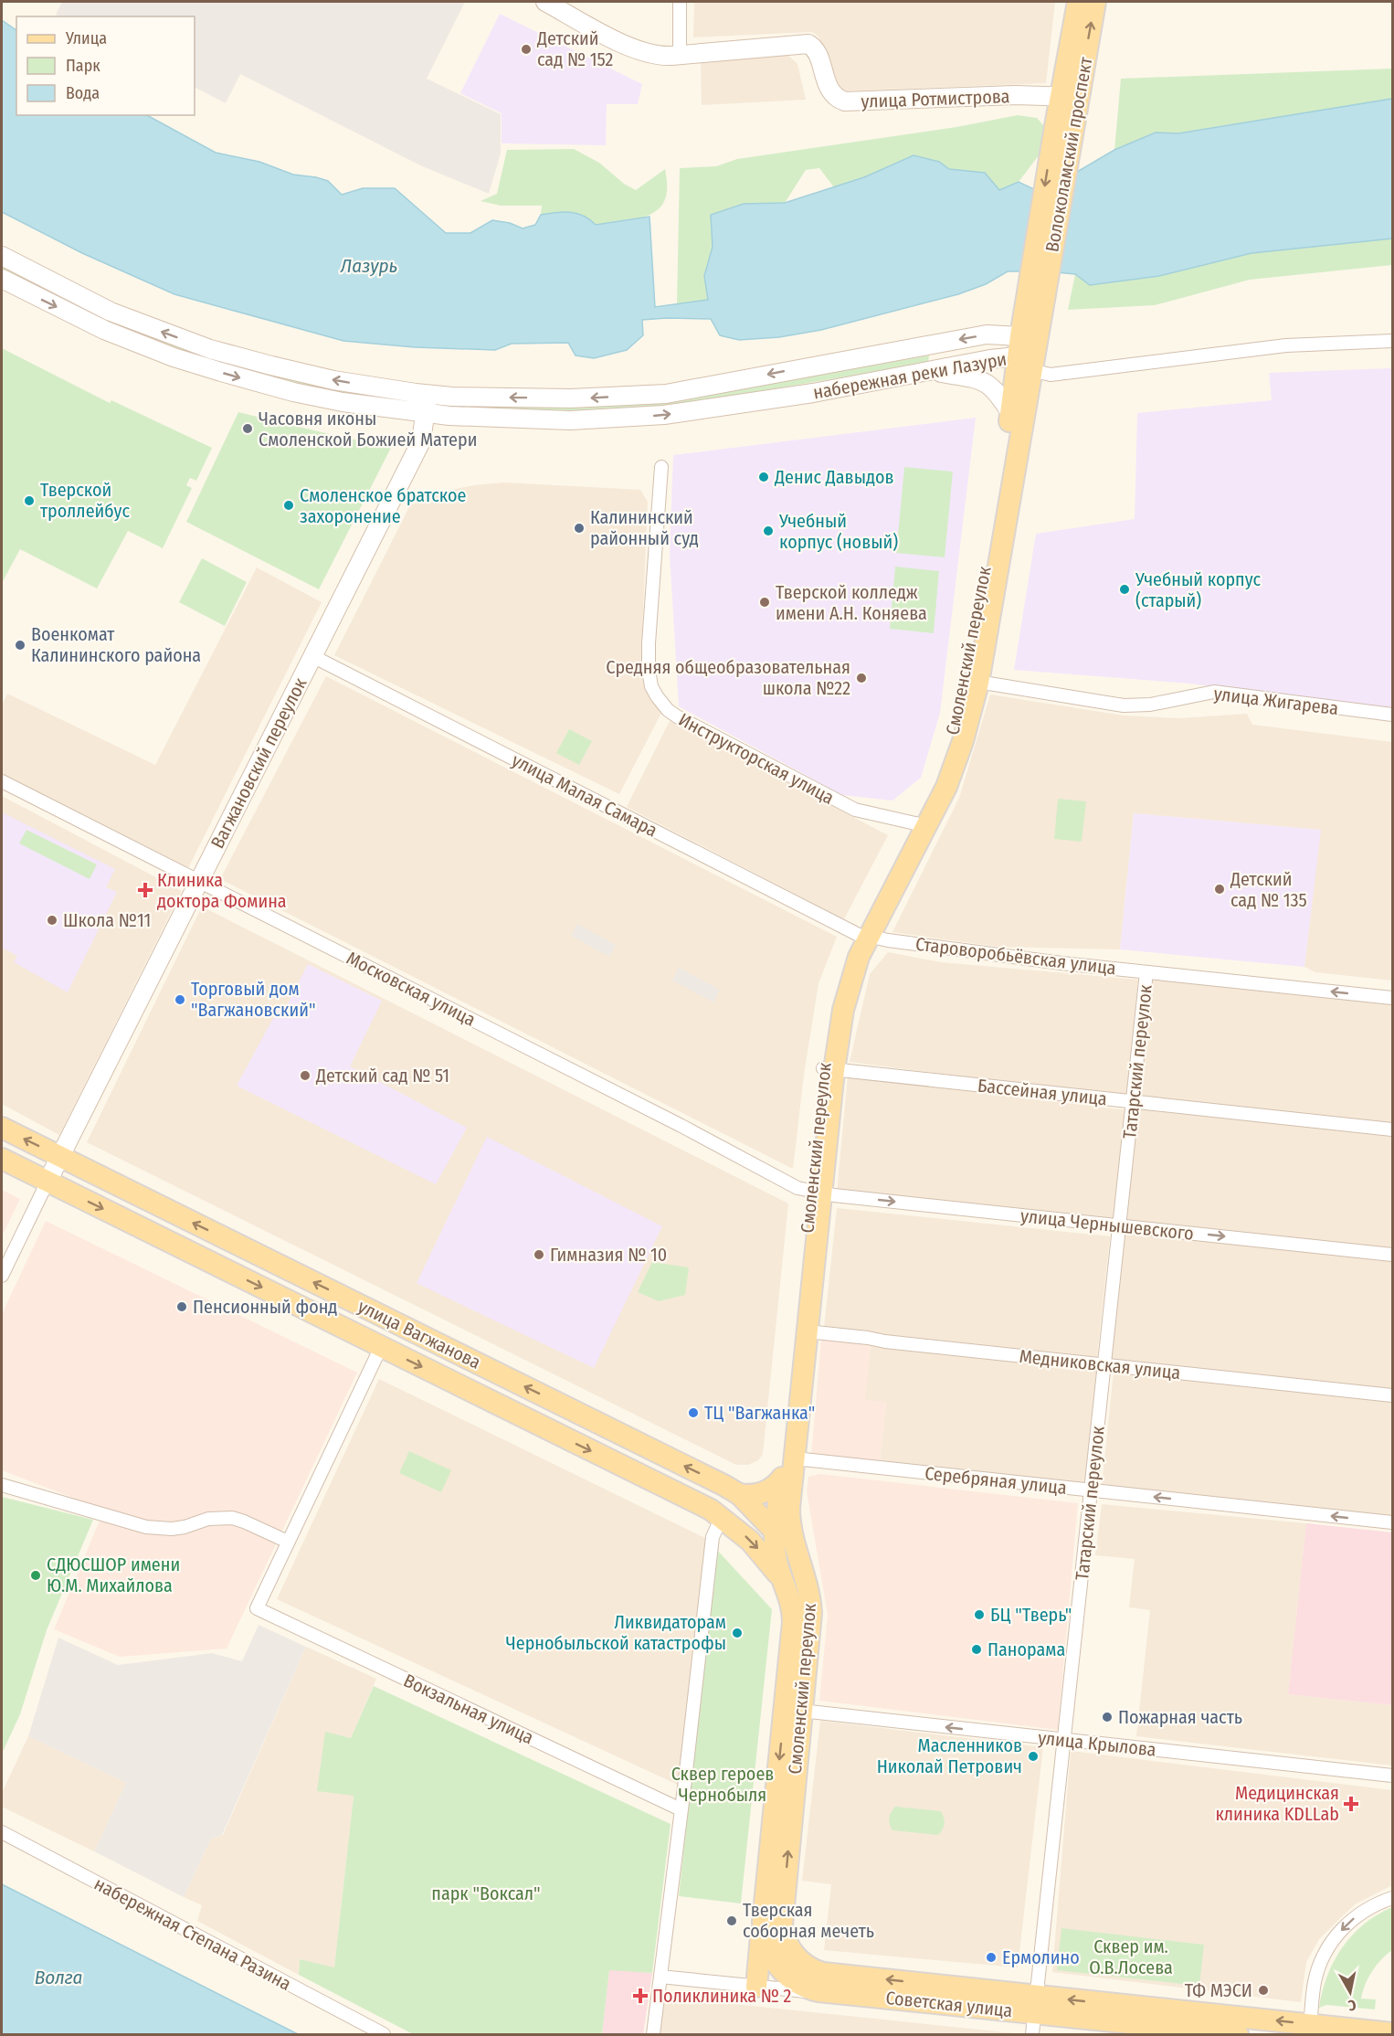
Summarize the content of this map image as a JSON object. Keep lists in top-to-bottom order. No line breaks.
{"streets":{"main road":["улица Ротмистрова","Волоколамский проспект","набережная реки Лазури","Смоленский переулок","Вагжановский переулок","улица Вагжанова","Советская улица"],"street":["улица Жигарева","Инструкторская улица","улица Малая Самара","Староворобьёвская улица","Московская улица","Татарский переулок","Бассейная улица","улица Чернышевского","Медниковская улица","Серебряная улица","Вокзальная улица","улица Крылова","набережная Степана Разина"]},"crossings":[["улица Ротмистрова","Волоколамский проспект"],["Волоколамский проспект","Смоленский переулок"],["набережная реки Лазури","Смоленский переулок"],["набережная реки Лазури","Вагжановский переулок"],["Смоленский переулок","улица Жигарева"],["Смоленский переулок","Инструкторская улица"],["Смоленский переулок","улица Малая Самара"],["Смоленский переулок","Староворобьёвская улица"],["Смоленский переулок","Московская улица"],["Смоленский переулок","Бассейная улица"],["Смоленский переулок","улица Чернышевского"],["Смоленский переулок","улица Вагжанова"],["Смоленский переулок","Медниковская улица"],["Смоленский переулок","Серебряная улица"],["Смоленский переулок","улица Крылова"],["Смоленский переулок","Советская улица"],["Вагжановский переулок","улица Малая Самара"],["Вагжановский переулок","Московская улица"],["Вагжановский переулок","улица Вагжанова"],["улица Малая Самара","Староворобьёвская улица"],["Староворобьёвская улица","Татарский переулок"],["Московская улица","улица Чернышевского"],["Татарский переулок","Бассейная улица"],["Татарский переулок","улица Чернышевского"],["Татарский переулок","Медниковская улица"],["Татарский переулок","Серебряная улица"],["Татарский переулок","улица Крылова"],["Татарский переулок","Советская улица"]],"one_way":["Староворобьёвская улица","улица Чернышевского","Серебряная улица","улица Крылова"],"water":["Лазурь","Волга"],"parks":["Сквер героев Чернобыля","парк \"Воксал\"","Сквер им. О.В.Лосева"],"places":{"other":["Детский сад № 152","Часовня иконы Смоленской Божией Матери","Денис Давыдов","Тверской троллейбус","Смоленское братское захоронение","Калининский районный суд","Учебный корпус (новый)","Учебный корпус (старый)","Тверской колледж имени А.Н. Коняева","Военкомат Калининского района","Средняя общеобразовательная школа №22","Детский сад № 135","Школа №11","Торговый дом \"Вагжановский\"","Детский сад № 51","Гимназия № 10","Пенсионный фонд","ТЦ \"Вагжанка\"","СДЮСШОР имени Ю.М. Михайлова","БЦ \"Тверь\"","Ликвидаторам Чернобыльской катастрофы","Панорама","Пожарная часть","Масленников Николай Петрович","Тверская соборная мечеть","Ермолино","ТФ МЭСИ"],"health":["Клиника доктора Фомина","Медицинская клиника KDLLab","Поликлиника № 2"]},"legend":["Улица","Парк","Вода"],"north":"bottom"}
